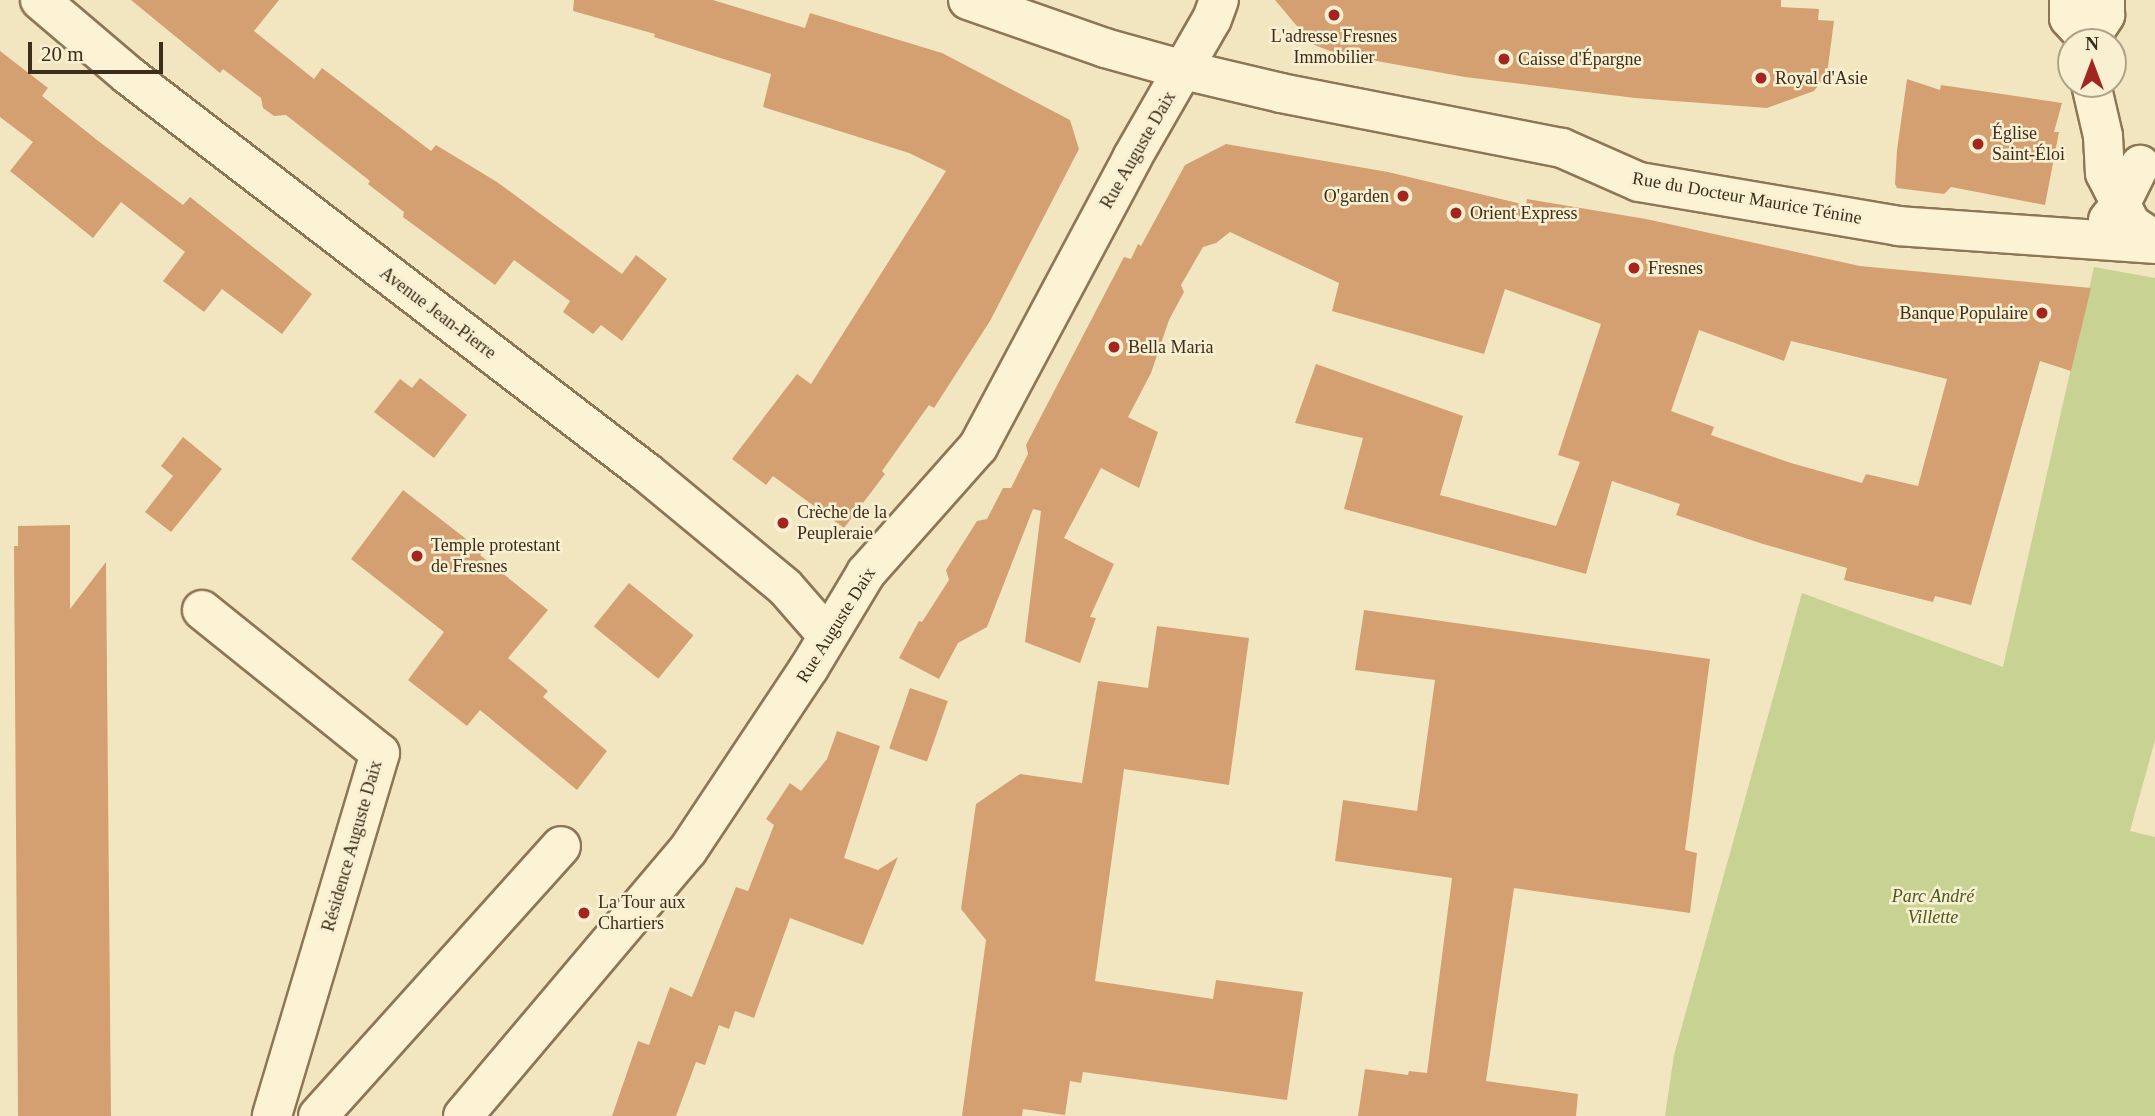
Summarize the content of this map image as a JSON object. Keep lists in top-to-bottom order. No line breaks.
{"streets":{"street":["Rue Auguste Daix","Rue du Docteur Maurice Ténine","Avenue Jean-Pierre","Résidence Auguste Daix"]},"crossings":[["Rue Auguste Daix","Rue du Docteur Maurice Ténine"],["Rue Auguste Daix","Avenue Jean-Pierre"]],"parks":["Parc André Villette"],"places":["L'adresse Fresnes Immobilier","Caisse d'Épargne","Royal d'Asie","Église Saint-Éloi","O'garden","Orient Express","Fresnes","Banque Populaire","Bella Maria","Crèche de la Peupleraie","Temple protestant de Fresnes","La Tour aux Chartiers"],"scale_bar":"20 m","north":"top"}
